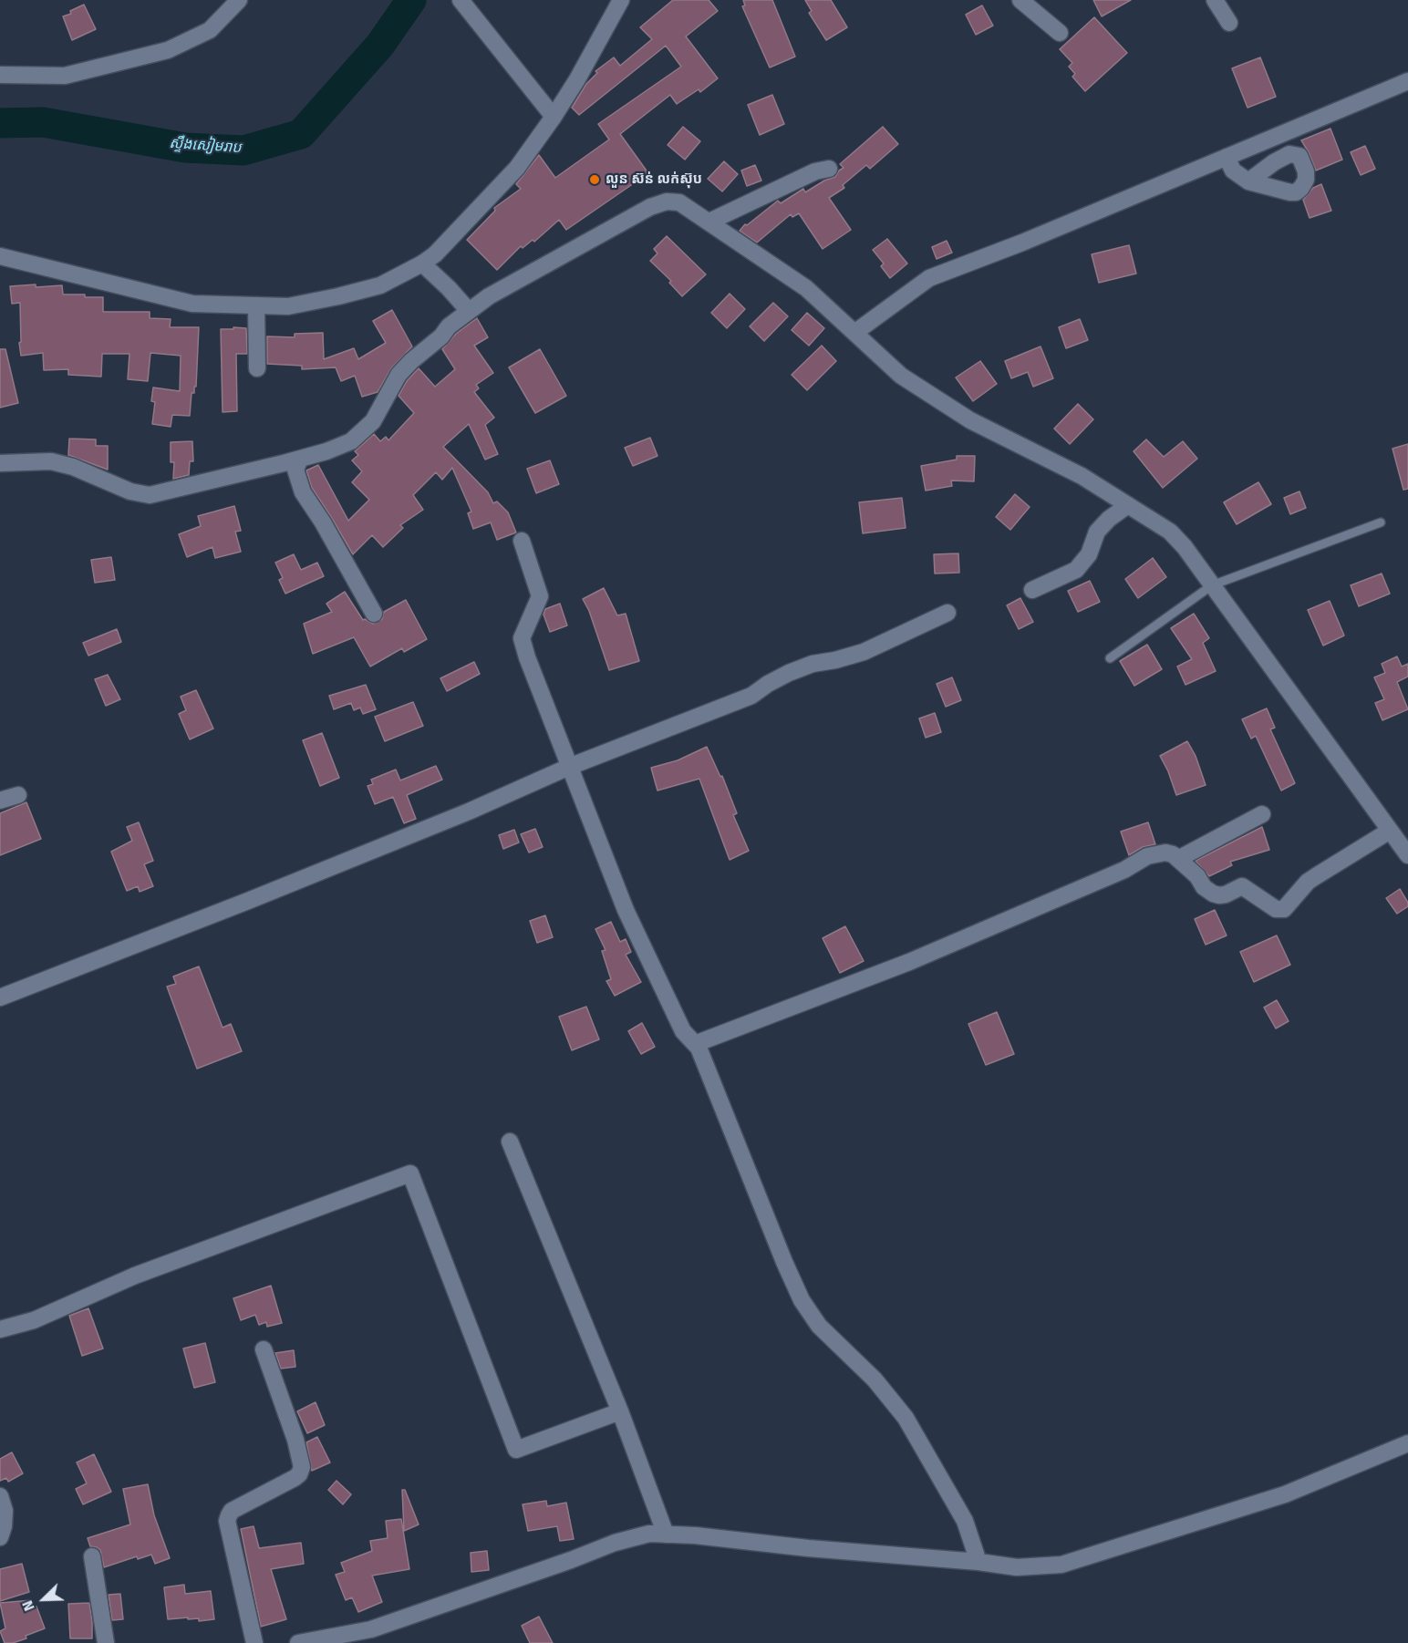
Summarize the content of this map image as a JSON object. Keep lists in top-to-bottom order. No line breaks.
{"water":["ស្ទឹងសៀមរាប"],"places":["លួន ស៊ន់ លក់ស៊ុប"],"north":"bottom left"}
